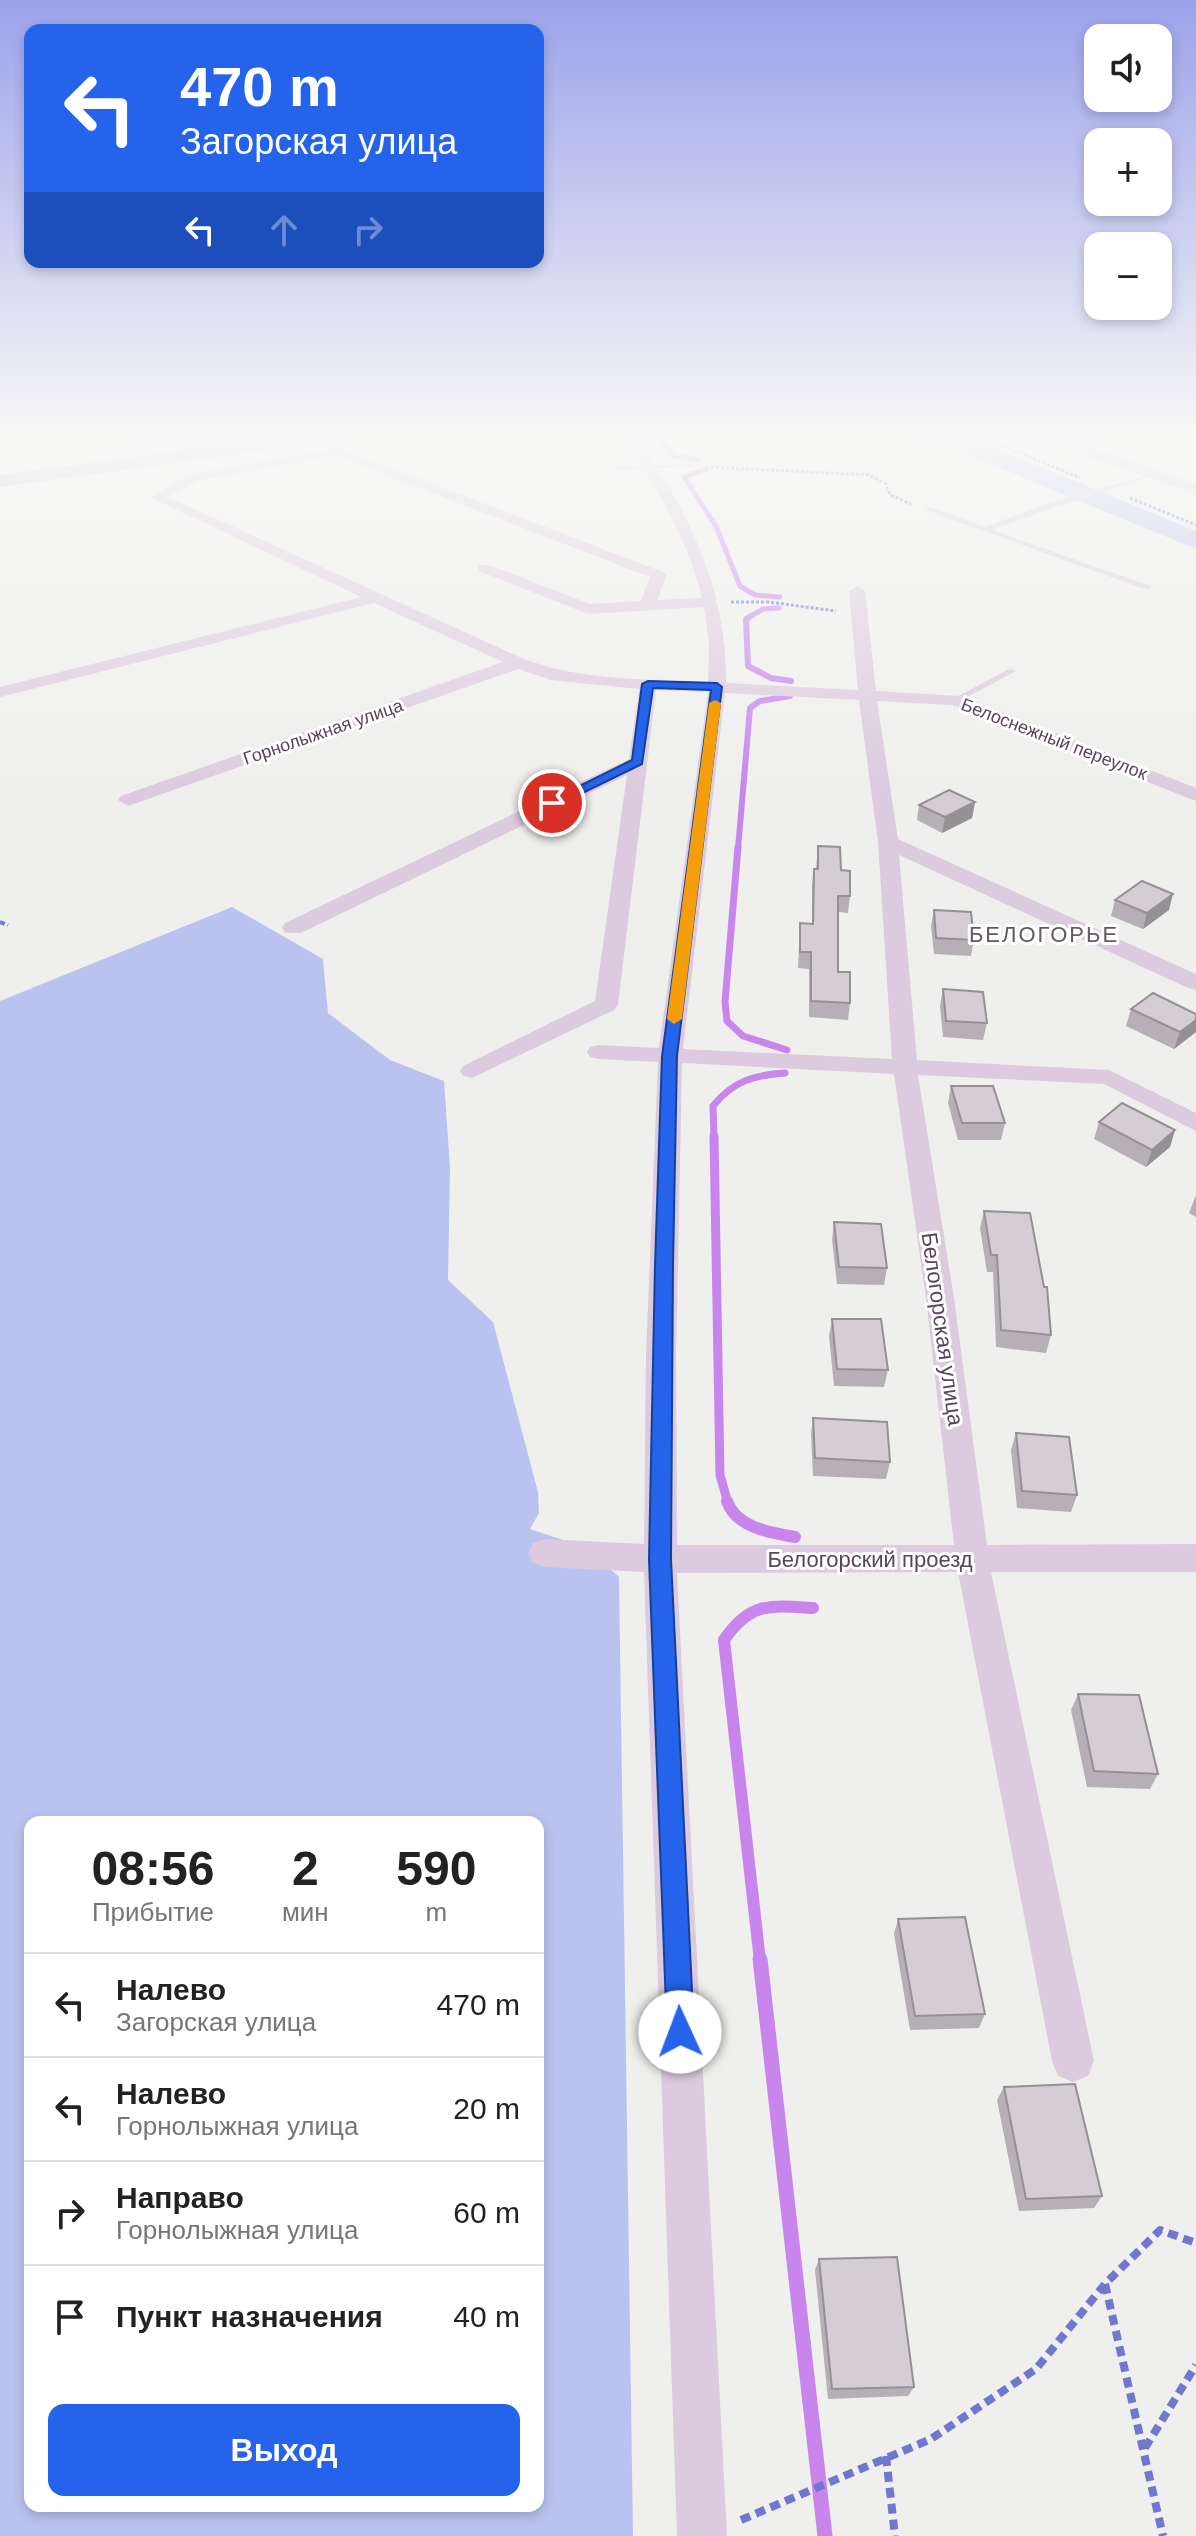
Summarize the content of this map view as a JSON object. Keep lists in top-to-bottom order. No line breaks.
{"streets":{"street":["Горнолыжная улица","Белоснежный переулок","Белогорская улица","Белогорский проезд"]},"crossings":[["Горнолыжная улица","Белоснежный переулок"],["Белоснежный переулок","Белогорская улица"],["Белогорская улица","Белогорский проезд"]],"districts":["БЕЛОГОРЬЕ"],"page":{"map_buttons":["+","−"],"turn":["470 m","Загорская улица"],"eta":["08:56","Прибытие","2","мин","590","m"],"list":[{"name":"Налево","note":"Загорская улица","value":"470 m"},{"name":"Налево","note":"Горнолыжная улица","value":"20 m"},{"name":"Направо","note":"Горнолыжная улица","value":"60 m"},{"name":"Пункт назначения","value":"40 m"}],"buttons":"Выход"}}
